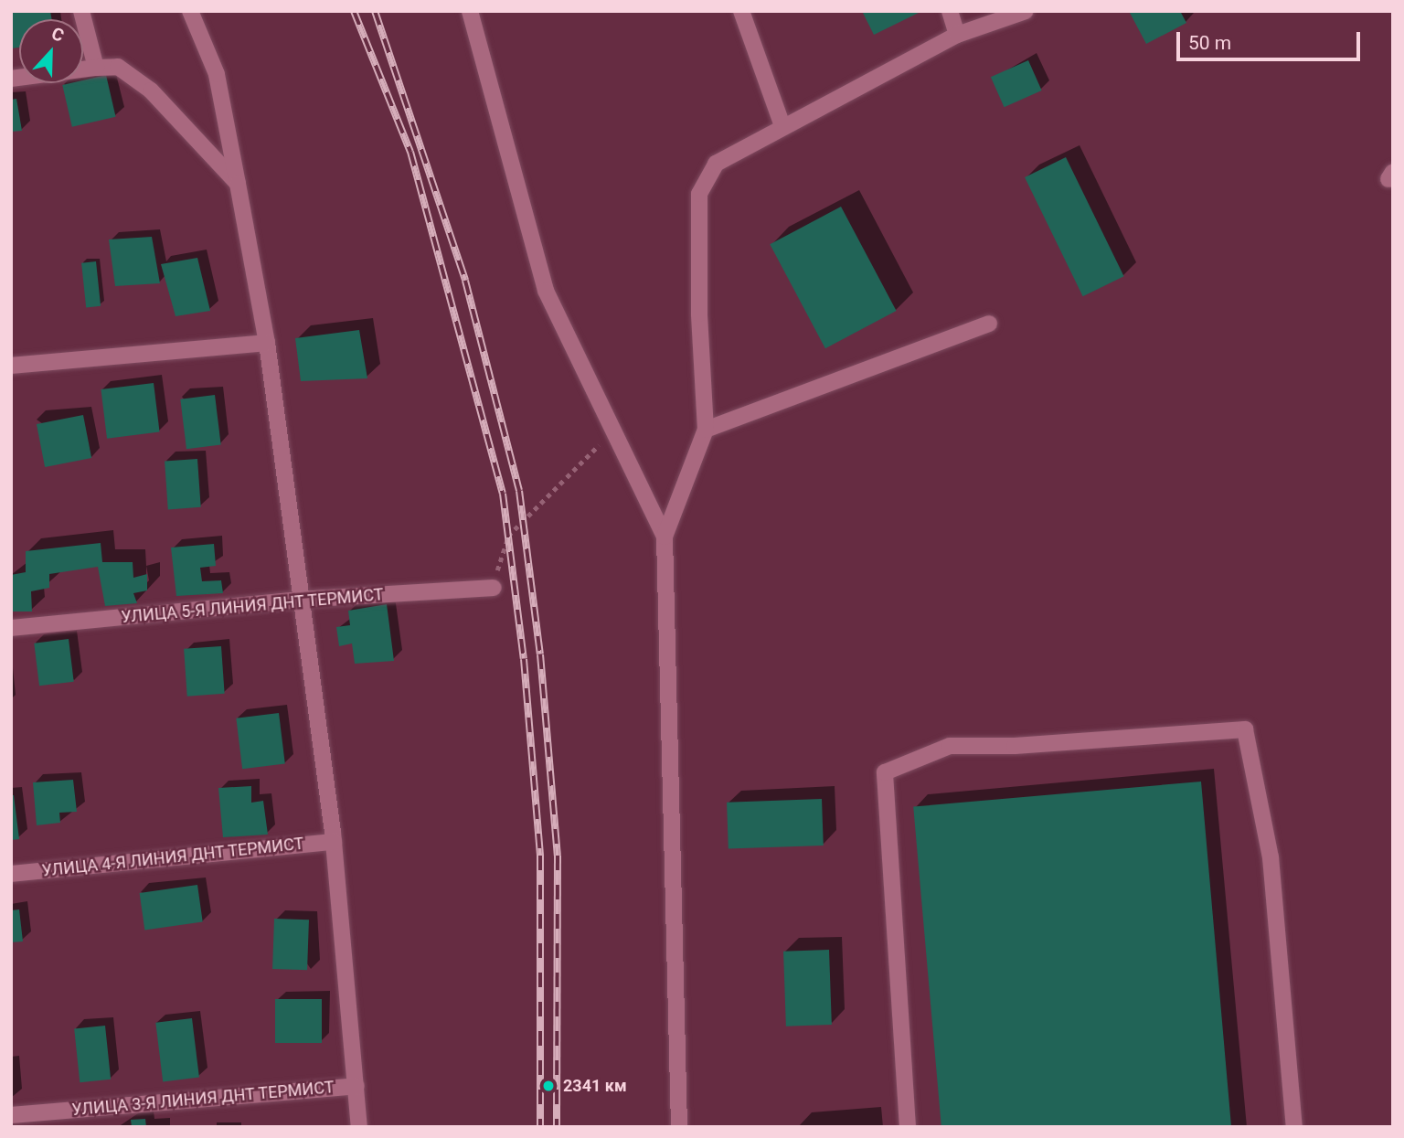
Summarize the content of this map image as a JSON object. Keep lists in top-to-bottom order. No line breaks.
{"streets":{"street":["УЛИЦА 5-Я ЛИНИЯ ДНТ ТЕРМИСТ","УЛИЦА 4-Я ЛИНИЯ ДНТ ТЕРМИСТ","УЛИЦА 3-Я ЛИНИЯ ДНТ ТЕРМИСТ"]},"places":["2341 км"],"scale_bar":"50 m","north":"top"}
